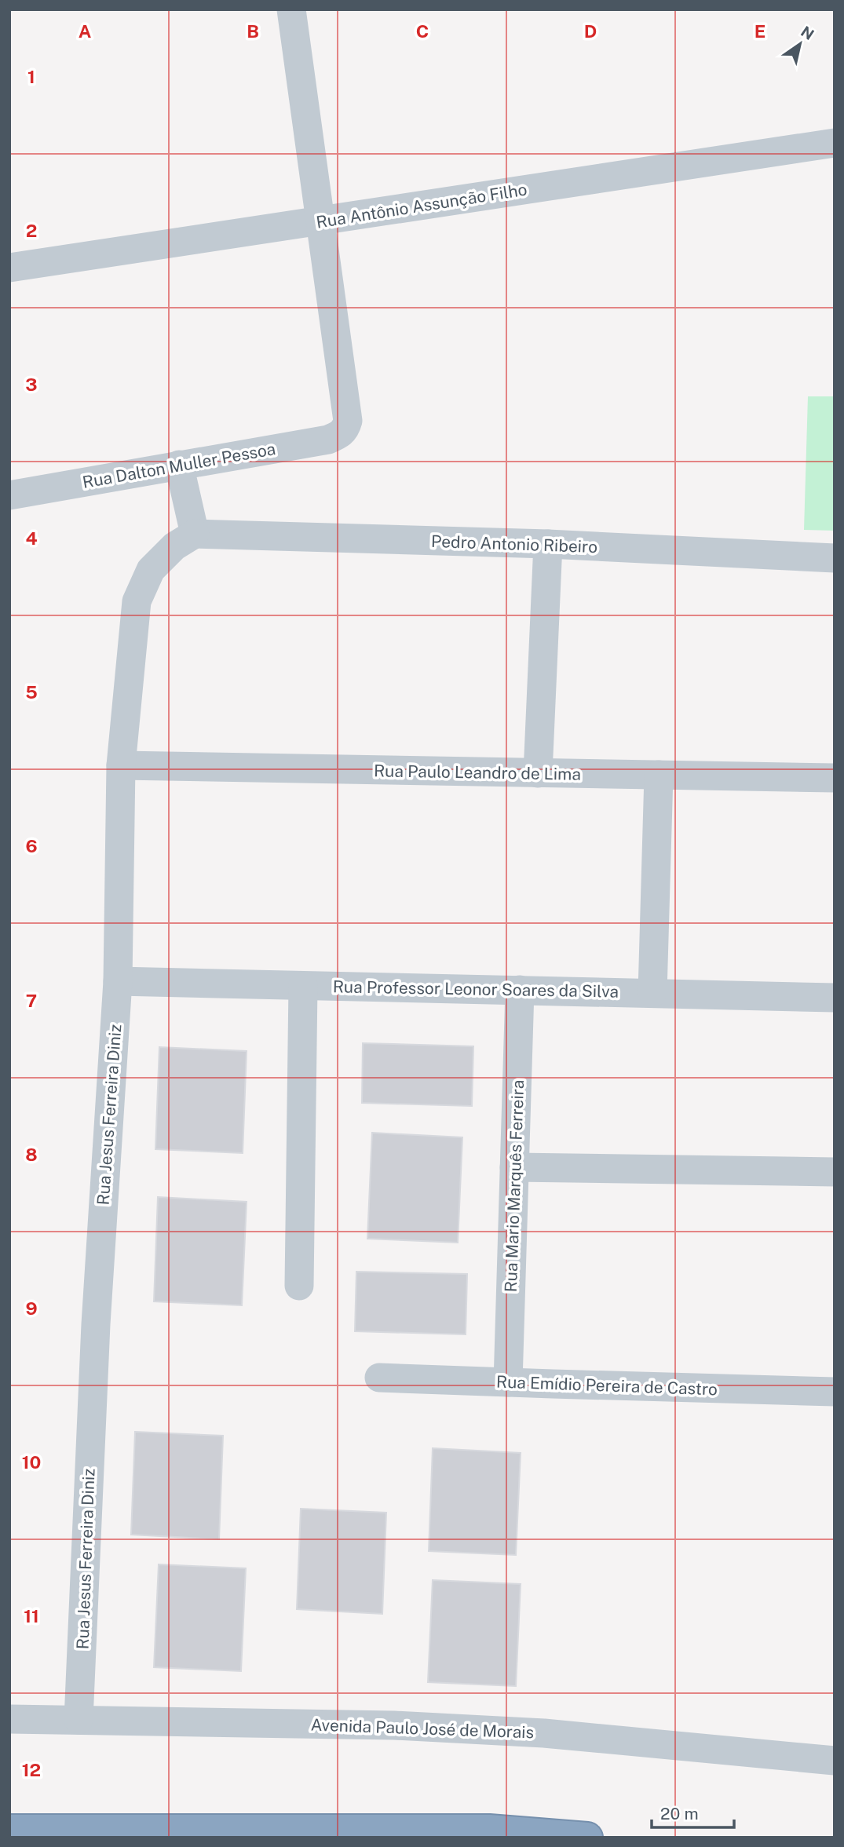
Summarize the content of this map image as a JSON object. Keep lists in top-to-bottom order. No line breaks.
{"streets":{"street":["Rua Antônio Assunção Filho","Rua Dalton Muller Pessoa","Pedro Antonio Ribeiro","Rua Paulo Leandro de Lima","Rua Professor Leonor Soares da Silva","Rua Jesus Ferreira Diniz","Rua Mario Marquês Ferreira","Rua Emídio Pereira de Castro","Avenida Paulo José de Morais"]},"crossings":[["Rua Antônio Assunção Filho","Rua Dalton Muller Pessoa"],["Pedro Antonio Ribeiro","Rua Jesus Ferreira Diniz"],["Rua Paulo Leandro de Lima","Rua Jesus Ferreira Diniz"],["Rua Professor Leonor Soares da Silva","Rua Jesus Ferreira Diniz"],["Rua Professor Leonor Soares da Silva","Rua Mario Marquês Ferreira"],["Rua Jesus Ferreira Diniz","Avenida Paulo José de Morais"],["Rua Mario Marquês Ferreira","Rua Emídio Pereira de Castro"]],"scale_bar":"20 m","north":"top right","grid":{"columns":["A","B","C","D","E"],"rows":["1","2","3","4","5","6","7","8","9","10","11","12"]}}
